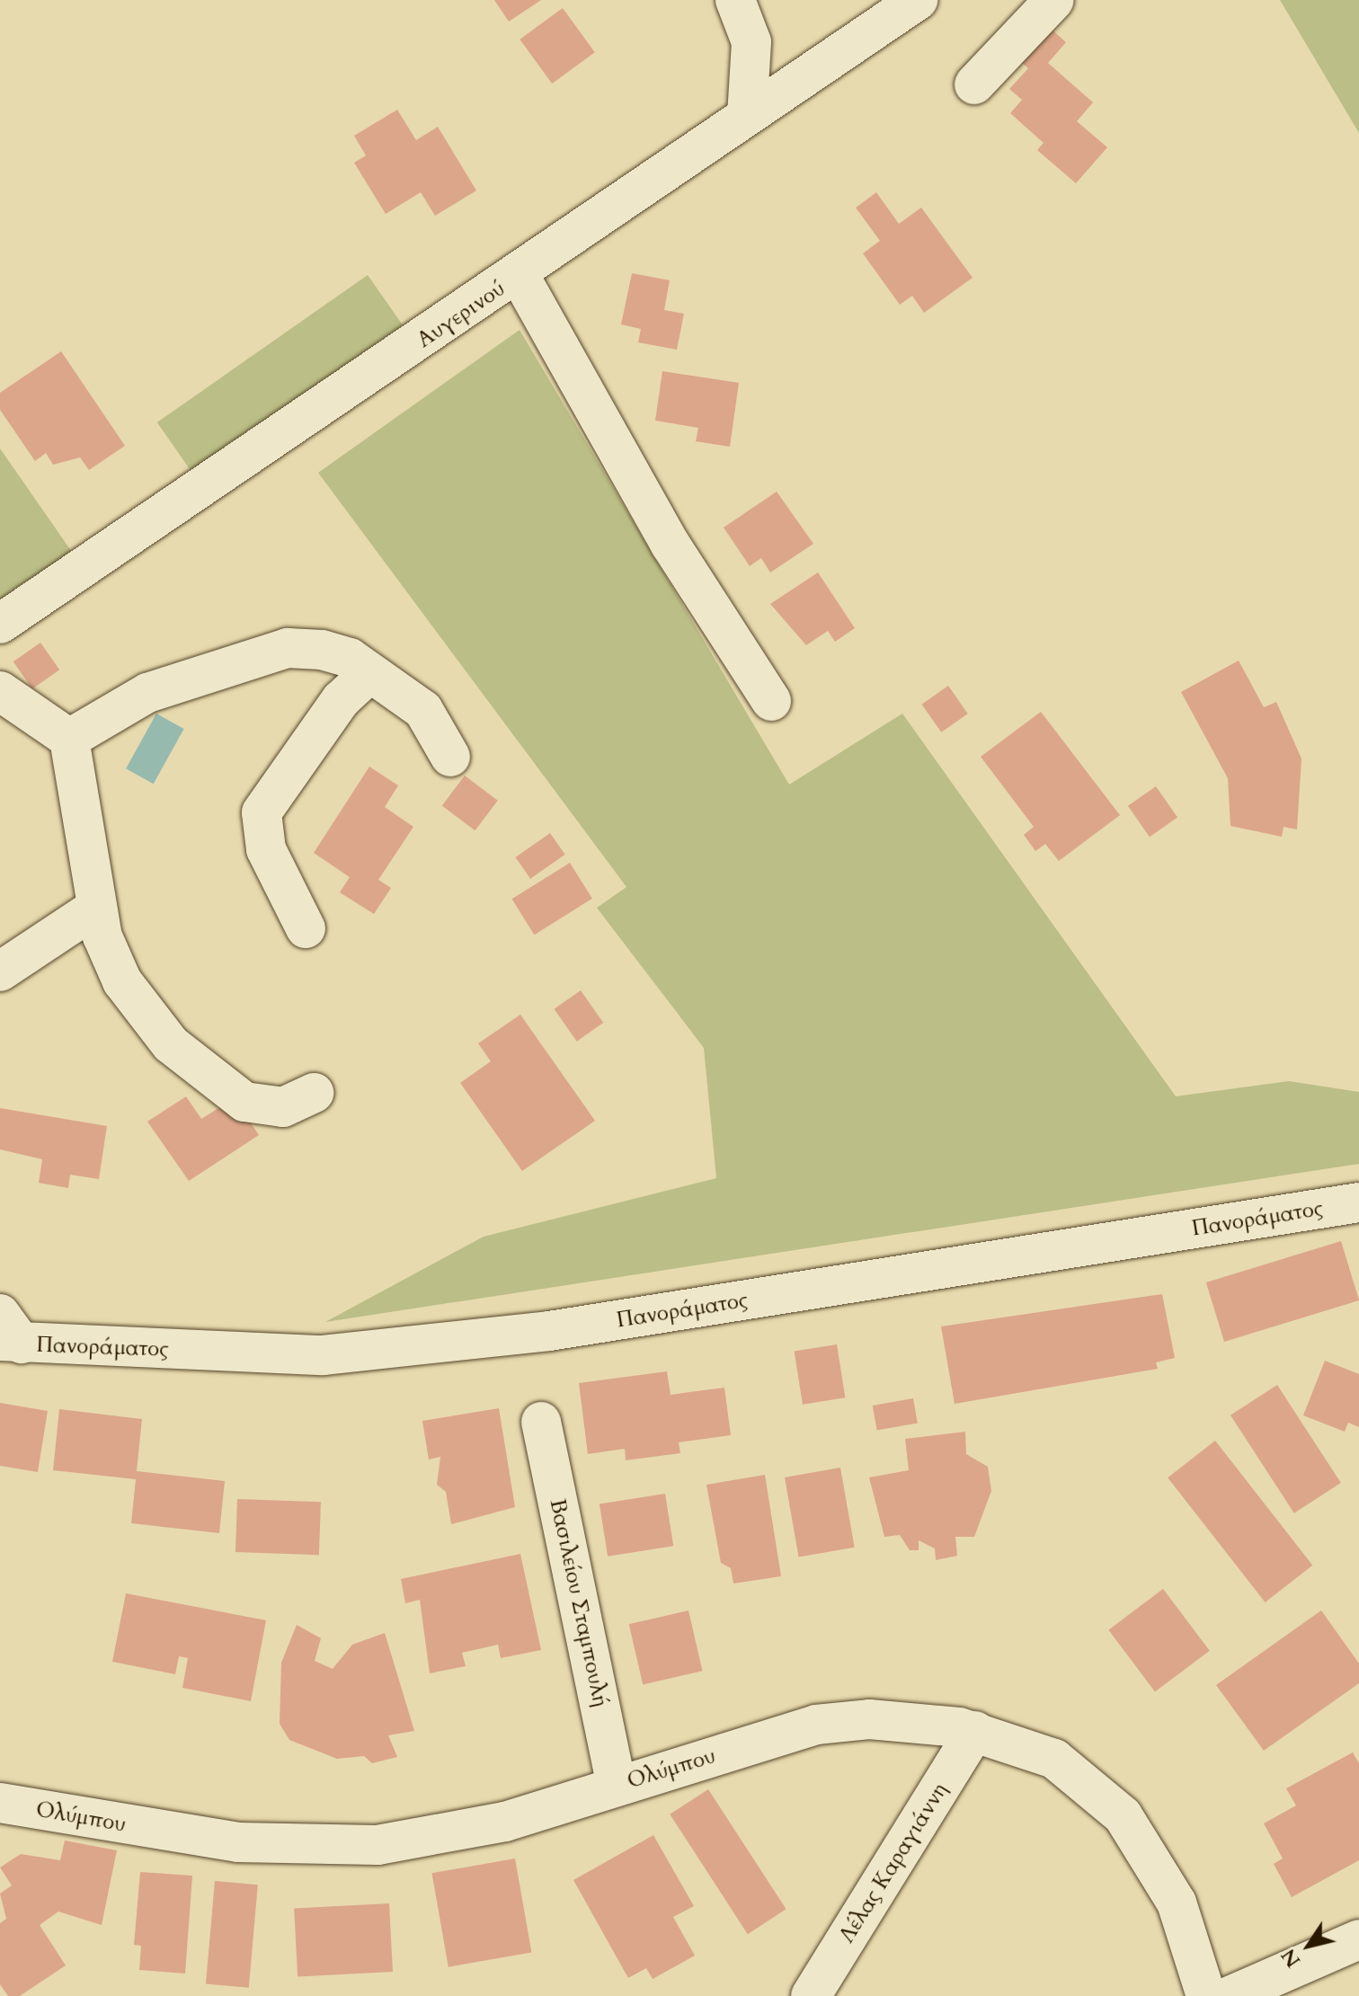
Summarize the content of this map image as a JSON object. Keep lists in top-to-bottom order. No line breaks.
{"streets":{"street":["Αυγερινού","Πανοράματος","Βασιλείου Σταμπουλή","Ολύμπου","Λέλας Καραγιάννη"]},"crossings":[["Βασιλείου Σταμπουλή","Ολύμπου"],["Ολύμπου","Λέλας Καραγιάννη"]],"north":"bottom left"}
